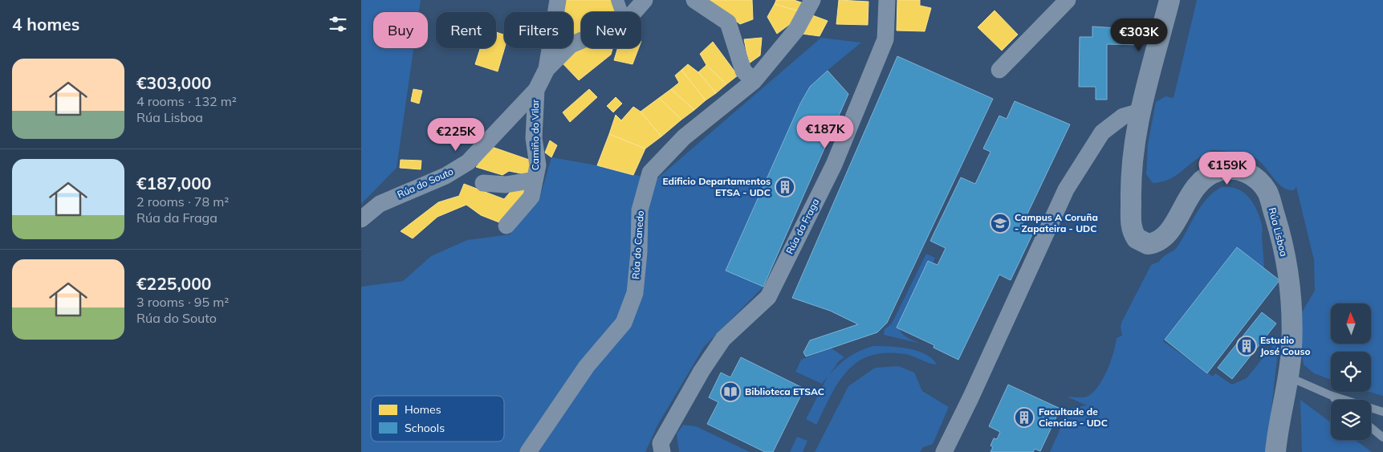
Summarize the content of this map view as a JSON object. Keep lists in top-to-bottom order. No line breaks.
{"streets":{"street":["Camiño do Vilar","Rúa do Souto","Rúa da Fraga","Rúa Lisboa","Rúa do Canedo"]},"crossings":[["Camiño do Vilar","Rúa do Souto"]],"places":{"building":["Edificio Departamentos ETSA - UDC","Estudio José Couso","Facultade de Ciencias - UDC"],"school or university":["Campus A Coruña - Zapateira - UDC"],"library":["Biblioteca ETSAC"]},"legend":["Homes","Schools"],"north":"top","page":{"heading":"4 homes","chip":["Buy","Rent","Filters","New"],"price":["€303K","€187K","€225K","€159K"],"list":[{"name":"€303,000","note":"4 rooms · 132 m² · Rúa Lisboa"},{"name":"€187,000","note":"2 rooms · 78 m² · Rúa da Fraga"},{"name":"€225,000","note":"3 rooms · 95 m² · Rúa do Souto"}]}}
